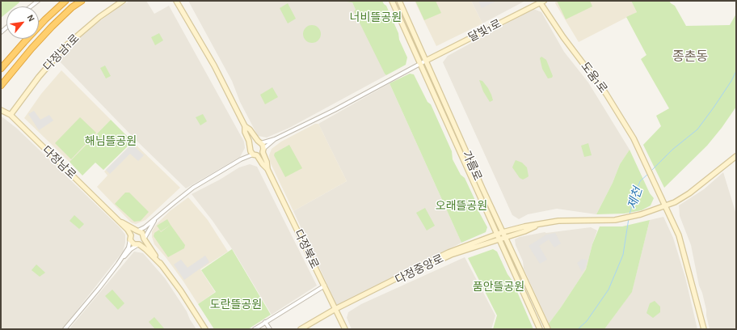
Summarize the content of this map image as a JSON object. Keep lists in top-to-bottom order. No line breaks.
{"streets":{"street":["달빛1로","다정남1로","도움1로","다정남로","가름로","다정북로","다정중앙로"]},"crossings":[["달빛1로","도움1로"],["달빛1로","가름로"],["다정남1로","다정남로"],["가름로","다정중앙로"],["다정북로","다정중앙로"]],"districts":["종촌동"],"water":["제천"],"parks":["너비뜰공원","해님뜰공원","오래뜰공원","품안뜰공원","도란뜰공원"],"north":"top right"}
